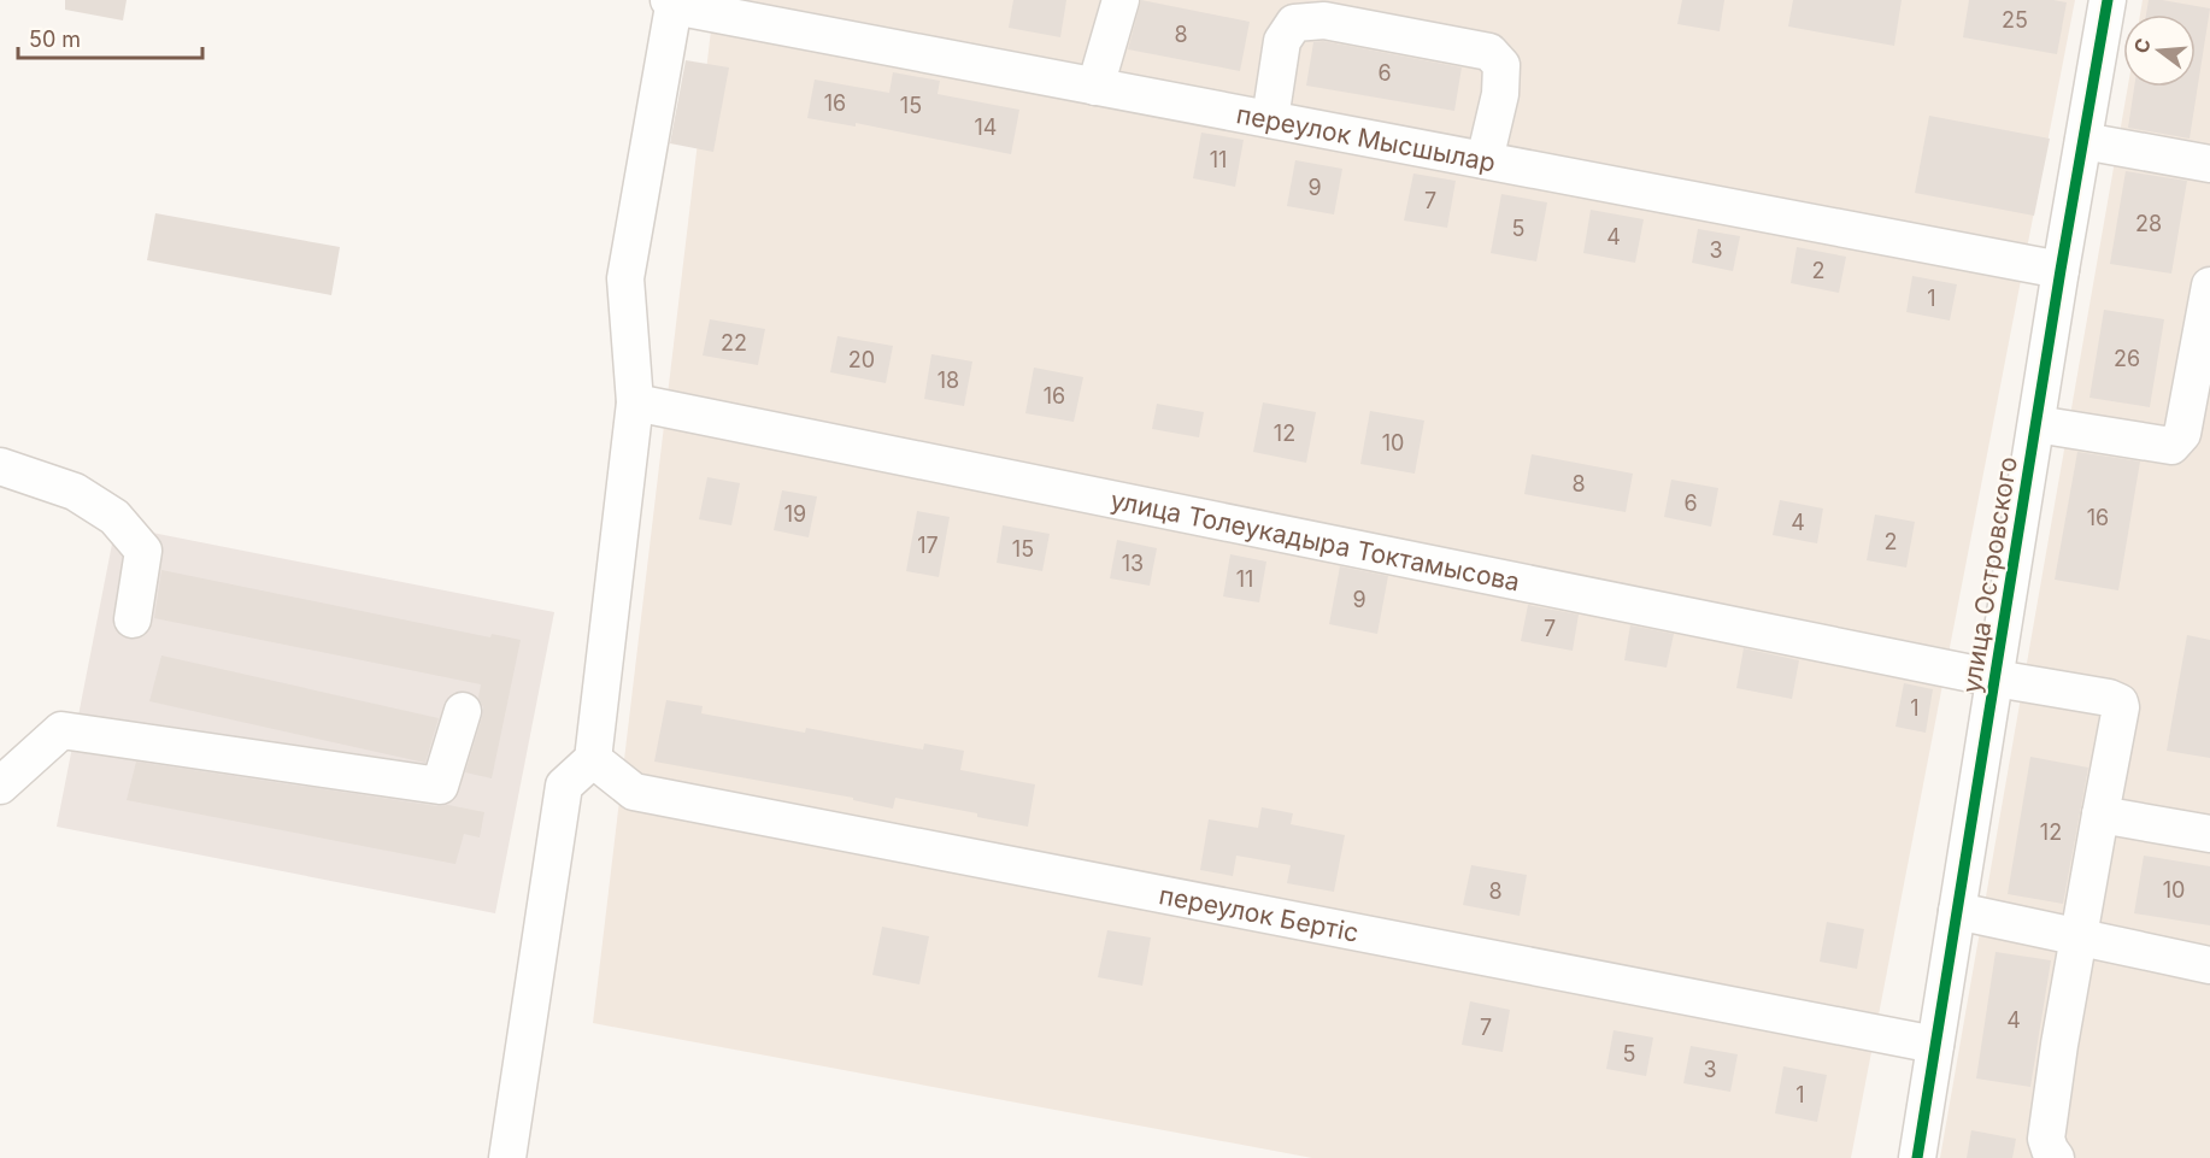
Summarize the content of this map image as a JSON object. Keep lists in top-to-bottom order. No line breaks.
{"streets":{"street":["переулок Мысшылар","улица Толеукадыра Токтамысова","улица Островского","переулок Бертіс"]},"crossings":[["переулок Мысшылар","улица Островского"],["улица Толеукадыра Токтамысова","улица Островского"],["улица Островского","переулок Бертіс"]],"house_numbers":["25","8","6","16","15","14","11","9","7","28","5","4","3","2","1","22","26","20","18","16","12","10","8","6","19","16","4","2","17","15","13","11","9","7","1","12","10","8","4","7","5","3","1"],"scale_bar":"50 m","north":"left"}
